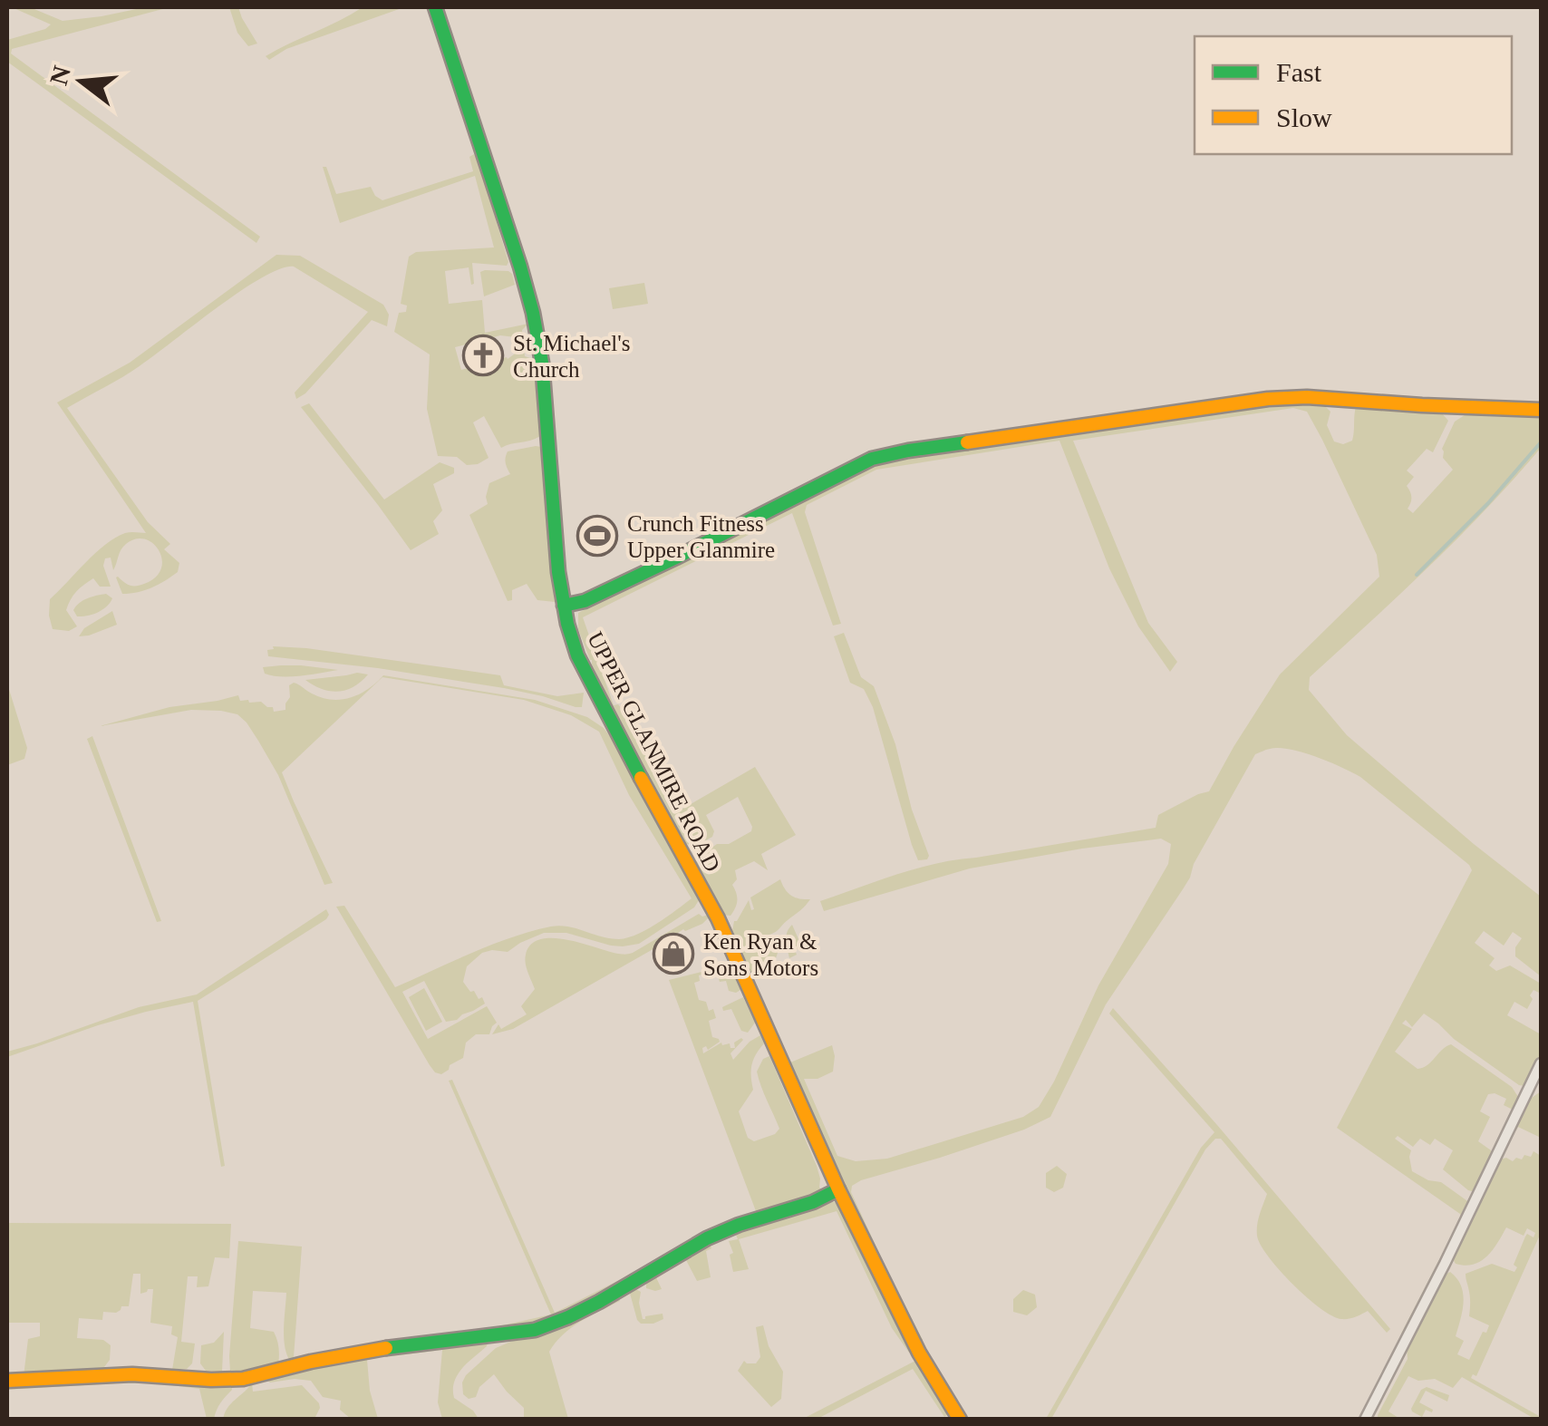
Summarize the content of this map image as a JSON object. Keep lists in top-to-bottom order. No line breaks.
{"streets":{"street":["UPPER GLANMIRE ROAD"]},"places":{"church":["St. Michael's Church"],"sports":["Crunch Fitness Upper Glanmire"],"shop":["Ken Ryan & Sons Motors"]},"legend":["Fast","Slow"],"north":"left"}
